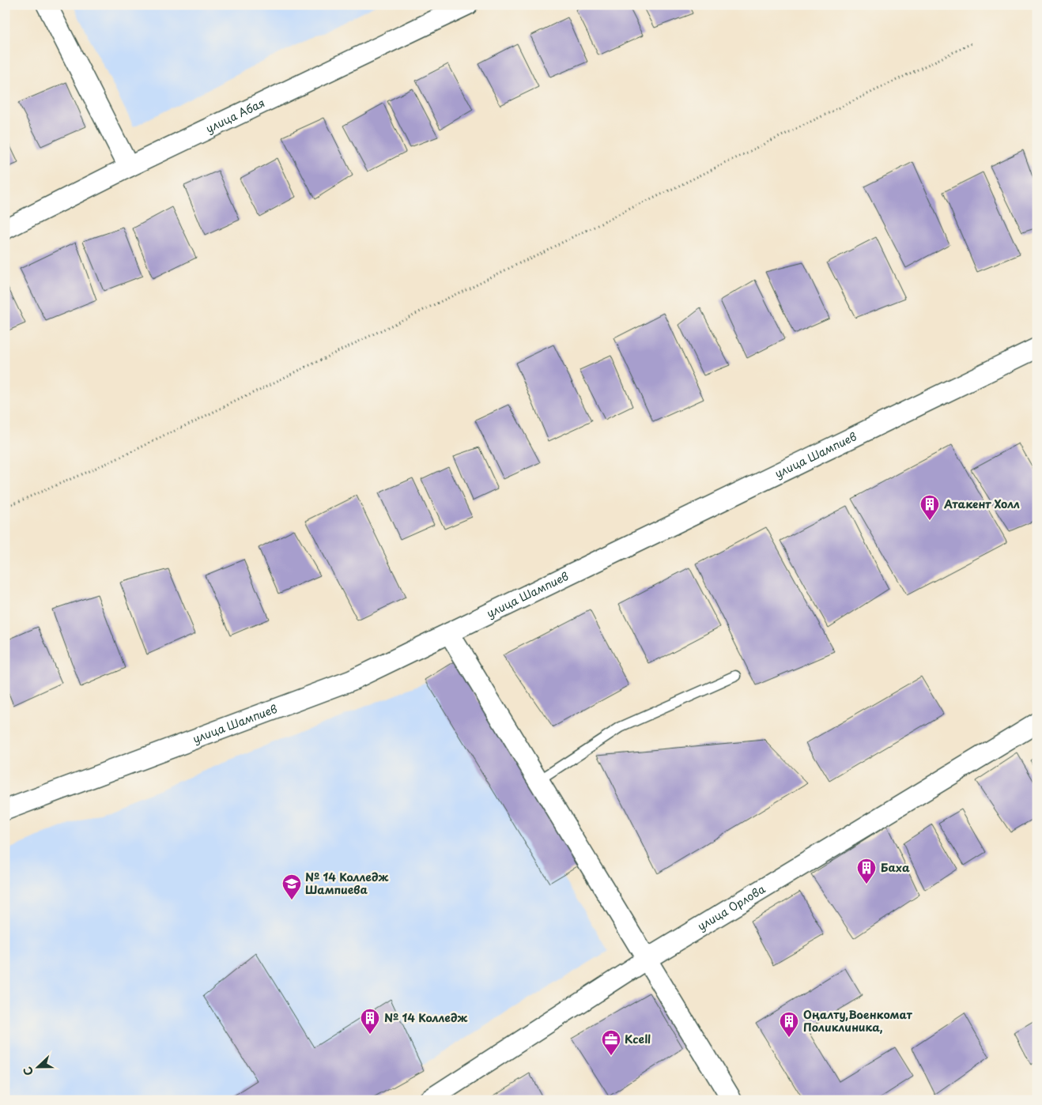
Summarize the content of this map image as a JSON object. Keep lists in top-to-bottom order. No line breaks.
{"streets":{"street":["улица Абая","улица Шампиев","улица Орлова"]},"places":{"building":["Атакент Холл","Баха","№ 14 Колледж","Оңалту,Военкомат Поликлиника,"],"school or university":["№ 14 Колледж Шампиева"],"office":["Kcell"]},"north":"left"}
